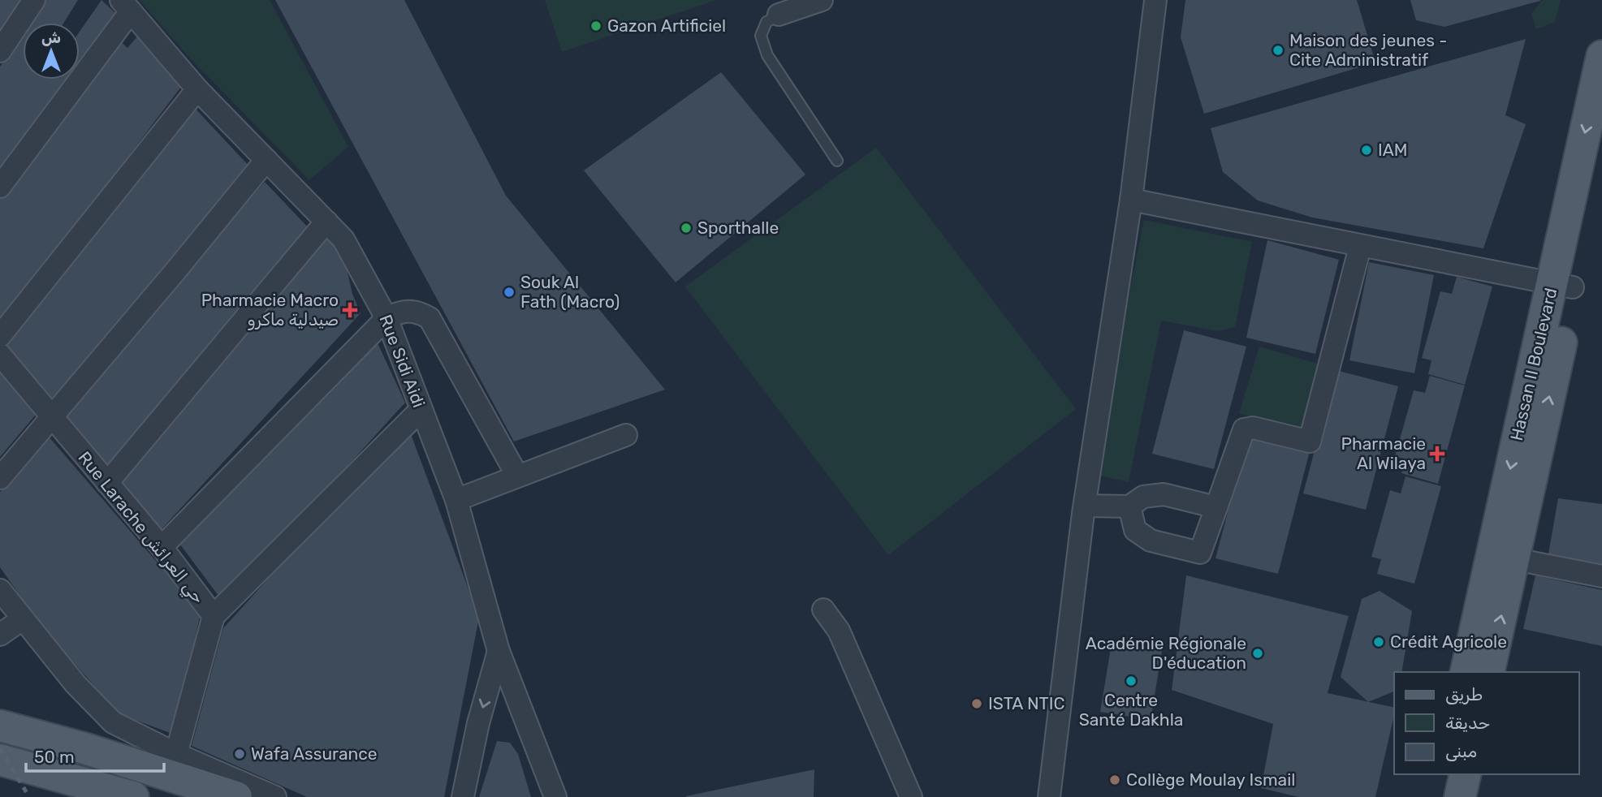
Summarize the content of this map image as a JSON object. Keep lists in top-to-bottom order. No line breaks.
{"streets":{"main road":["Hassan II Boulevard"],"street":["Rue Sidi Aidi","Rue Larache حي العرائش"]},"places":{"other":["Gazon Artificiel","Maison des jeunes - Cite Administratif","IAM","Sporthalle","Souk Al Fath (Macro)","Crédit Agricole","Académie Régionale D'éducation","Centre Santé Dakhla","ISTA NTIC","Wafa Assurance","Collège Moulay Ismail"],"health":["Pharmacie Macro صيدلية ماكرو","Pharmacie Al Wilaya"]},"legend":["طريق","حديقة","مبنى"],"scale_bar":"50 m","north":"top"}
